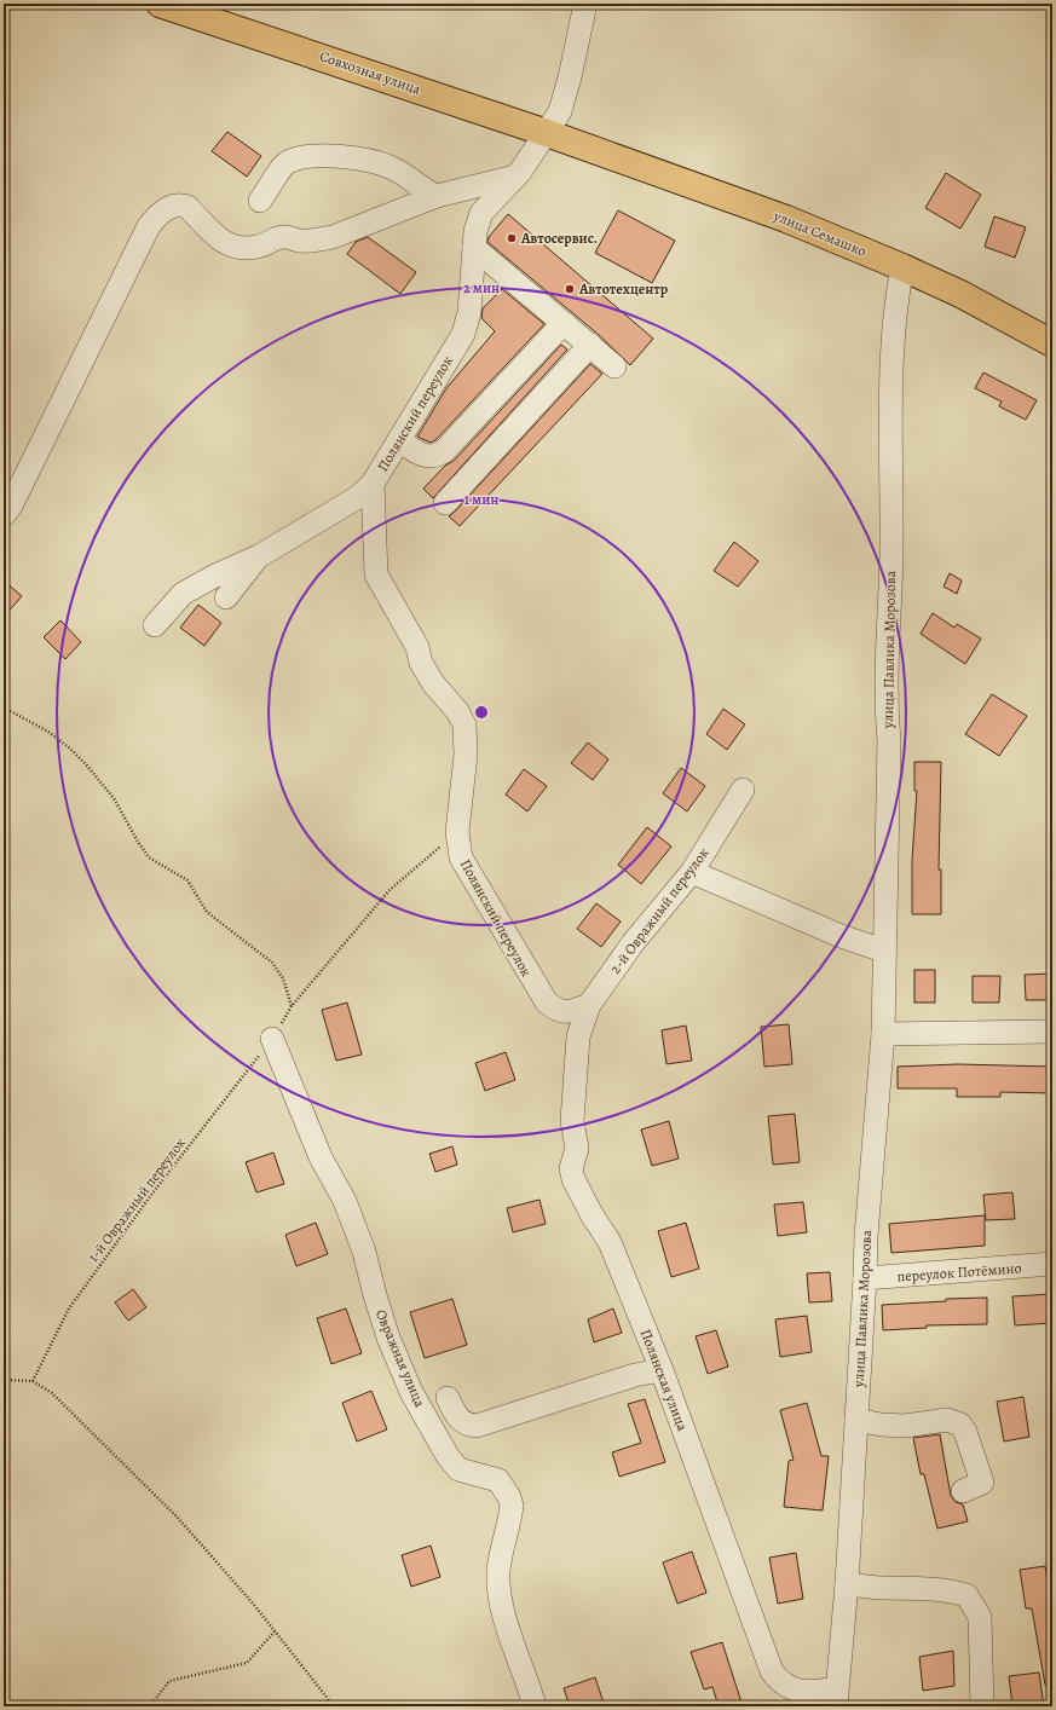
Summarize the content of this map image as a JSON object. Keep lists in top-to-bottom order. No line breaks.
{"streets":{"main road":["Совхозная улица","улица Семашко"],"street":["Полянский переулок","улица Павлика Морозова","2-й Овражный переулок","переулок Потёмино","Овражная улица","Полянская улица"],"path":["1-й Овражный переулок"]},"crossings":[["Совхозная улица","улица Семашко"],["Совхозная улица","Полянский переулок"],["улица Семашко","улица Павлика Морозова"],["Полянский переулок","1-й Овражный переулок"],["Полянский переулок","Полянская улица"],["улица Павлика Морозова","переулок Потёмино"],["улица Павлика Морозова","Полянская улица"],["2-й Овражный переулок","Полянская улица"],["1-й Овражный переулок","Овражная улица"]],"places":["Автосервис.","Автотехцентр"],"rings":["2 мин","1 мин"]}
